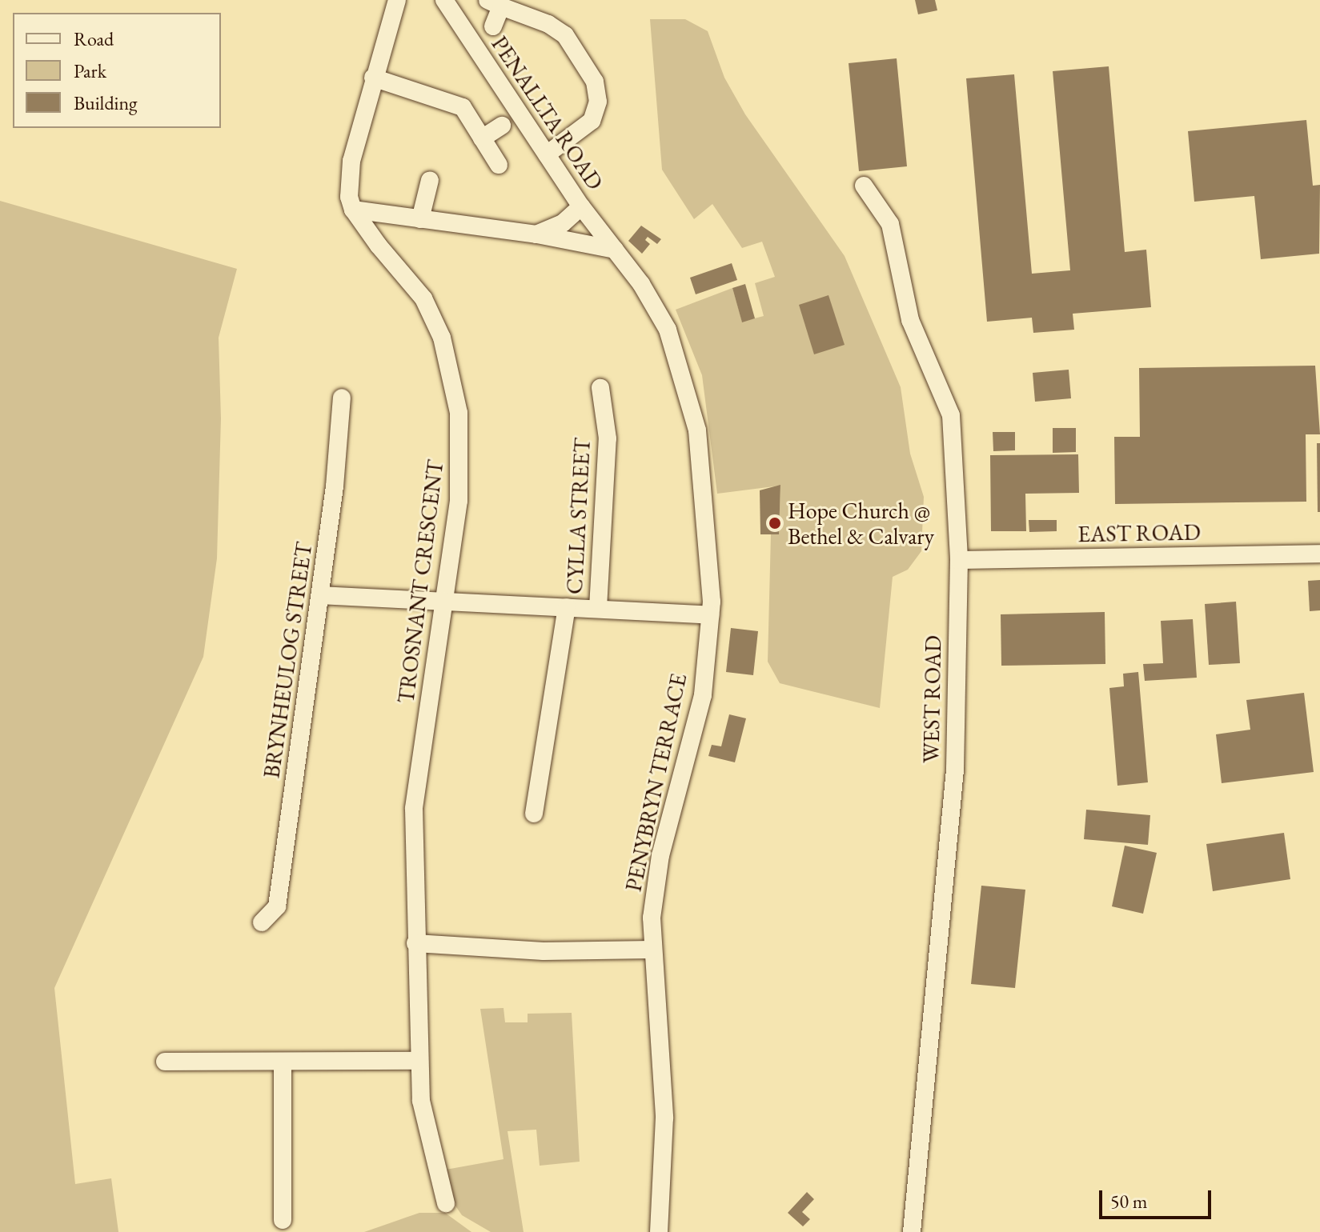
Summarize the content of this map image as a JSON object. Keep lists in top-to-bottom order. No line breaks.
{"streets":{"street":["PENALLTA ROAD","CYLLA STREET","EAST ROAD","TROSNANT CRESCENT","BRYNHEULOG STREET","WEST ROAD","PENYBRYN TERRACE"]},"crossings":[["PENALLTA ROAD","PENYBRYN TERRACE"],["EAST ROAD","WEST ROAD"]],"places":["Hope Church @ Bethel & Calvary"],"legend":["Road","Park","Building"],"scale_bar":"50 m"}
